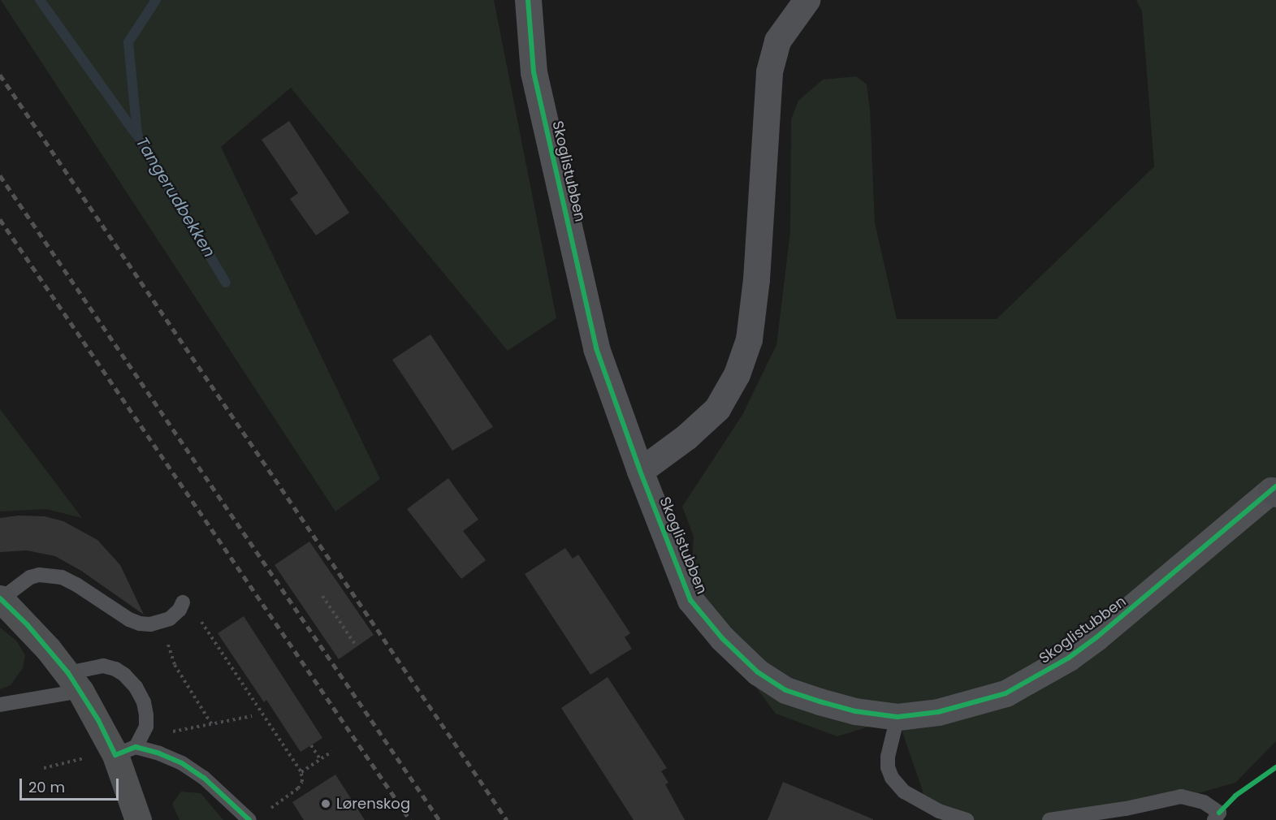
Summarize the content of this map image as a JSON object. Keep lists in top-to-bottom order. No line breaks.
{"streets":{"street":["Skoglistubben"]},"water":["Tangerudbekken"],"places":["Lørenskog"],"scale_bar":"20 m"}
